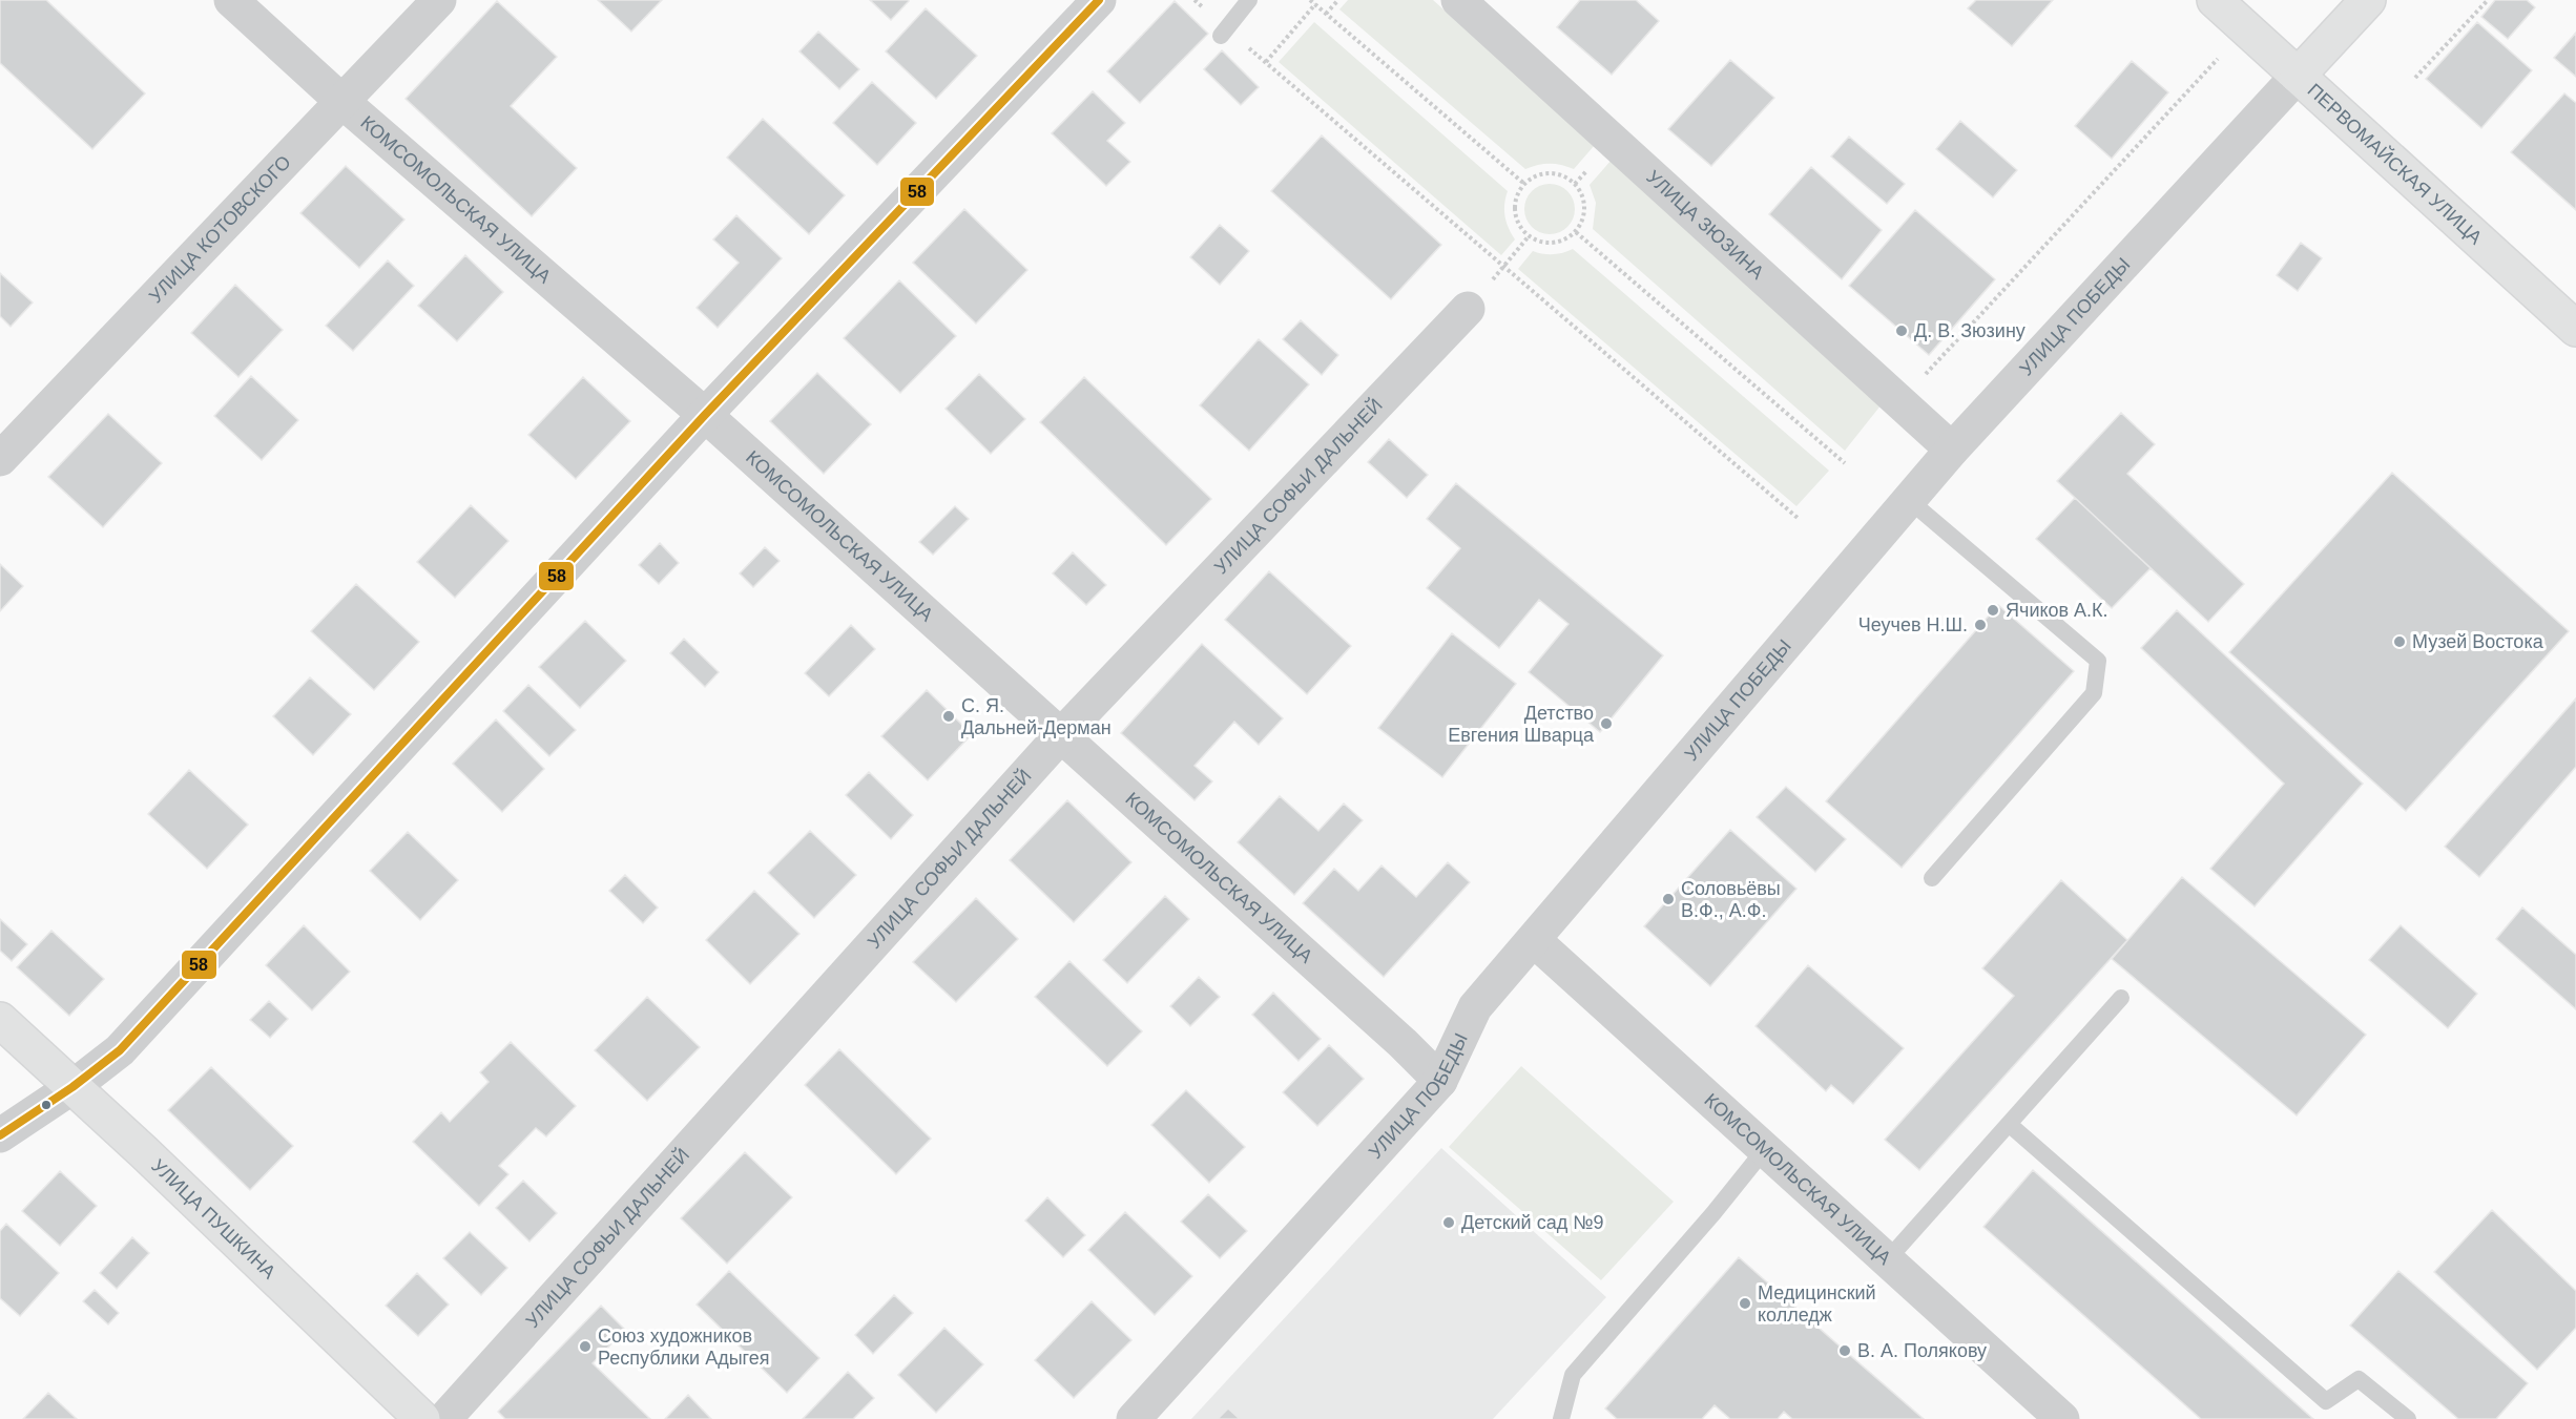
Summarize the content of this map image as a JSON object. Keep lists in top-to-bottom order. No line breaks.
{"streets":{"street":["ПЕРВОМАЙСКАЯ УЛИЦА","КОМСОМОЛЬСКАЯ УЛИЦА","УЛИЦА ЗЮЗИНА","УЛИЦА КОТОВСКОГО","УЛИЦА ПОБЕДЫ","УЛИЦА СОФЬИ ДАЛЬНЕЙ","УЛИЦА ПУШКИНА"]},"crossings":[["ПЕРВОМАЙСКАЯ УЛИЦА","УЛИЦА ПОБЕДЫ"],["КОМСОМОЛЬСКАЯ УЛИЦА","УЛИЦА КОТОВСКОГО"],["КОМСОМОЛЬСКАЯ УЛИЦА","УЛИЦА ПОБЕДЫ"],["КОМСОМОЛЬСКАЯ УЛИЦА","УЛИЦА СОФЬИ ДАЛЬНЕЙ"],["УЛИЦА ЗЮЗИНА","УЛИЦА ПОБЕДЫ"]],"places":["Д. В. Зюзину","Ячиков А.К.","Чеучев Н.Ш.","Музей Востока","С. Я. Дальней-Дерман","Детство Евгения Шварца","Соловьёвы В.Ф., А.Ф.","Детский сад №9","Медицинский колледж","Союз художников Республики Адыгея","В. А. Полякову"],"lines":["transit line 58"]}
